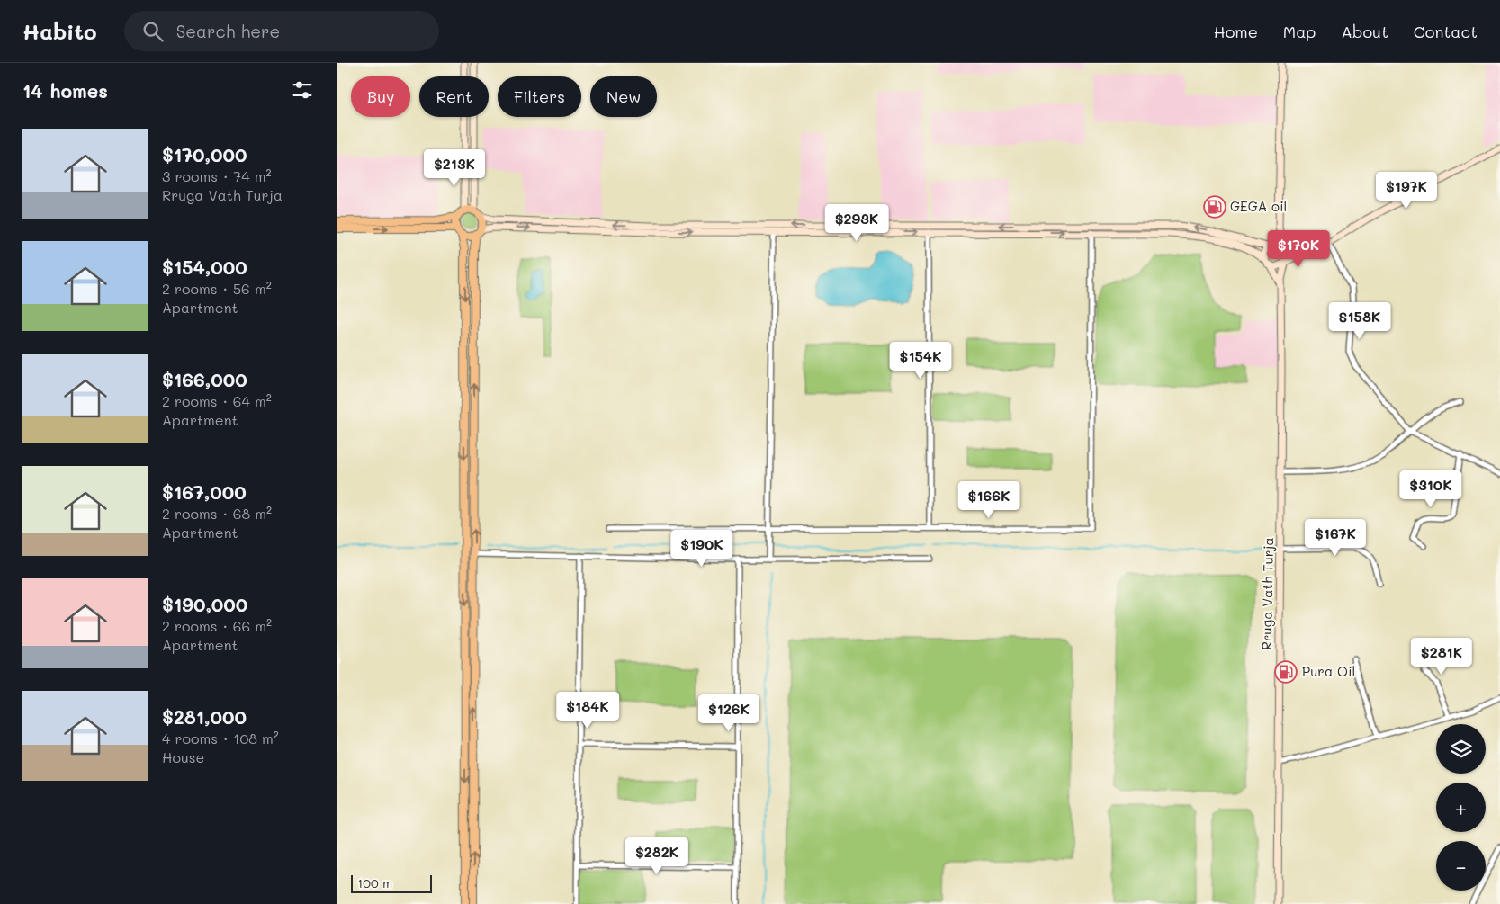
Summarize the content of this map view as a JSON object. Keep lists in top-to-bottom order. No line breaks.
{"streets":{"street":["Rruga Vath Turja"]},"places":{"fuel station":["GEGA oil","Pura Oil"]},"scale_bar":"100 m","page":{"header":"Habito","search":"Search here","nav":["Home","Map","About","Contact"],"heading":"14 homes","chip":["Buy","Rent","Filters","New"],"list":[{"name":"$170,000","note":"3 rooms · 74 m² · Rruga Vath Turja"},{"name":"$154,000","note":"2 rooms · 56 m² · Apartment"},{"name":"$166,000","note":"2 rooms · 64 m² · Apartment"},{"name":"$167,000","note":"2 rooms · 68 m² · Apartment"},{"name":"$190,000","note":"2 rooms · 66 m² · Apartment"},{"name":"$281,000","note":"4 rooms · 108 m² · House"}],"price":["$213K","$197K","$293K","$170K","$158K","$154K","$310K","$166K","$167K","$190K","$281K","$184K","$126K","$282K"],"map_buttons":["+","−"],"scale":"100 m"}}
